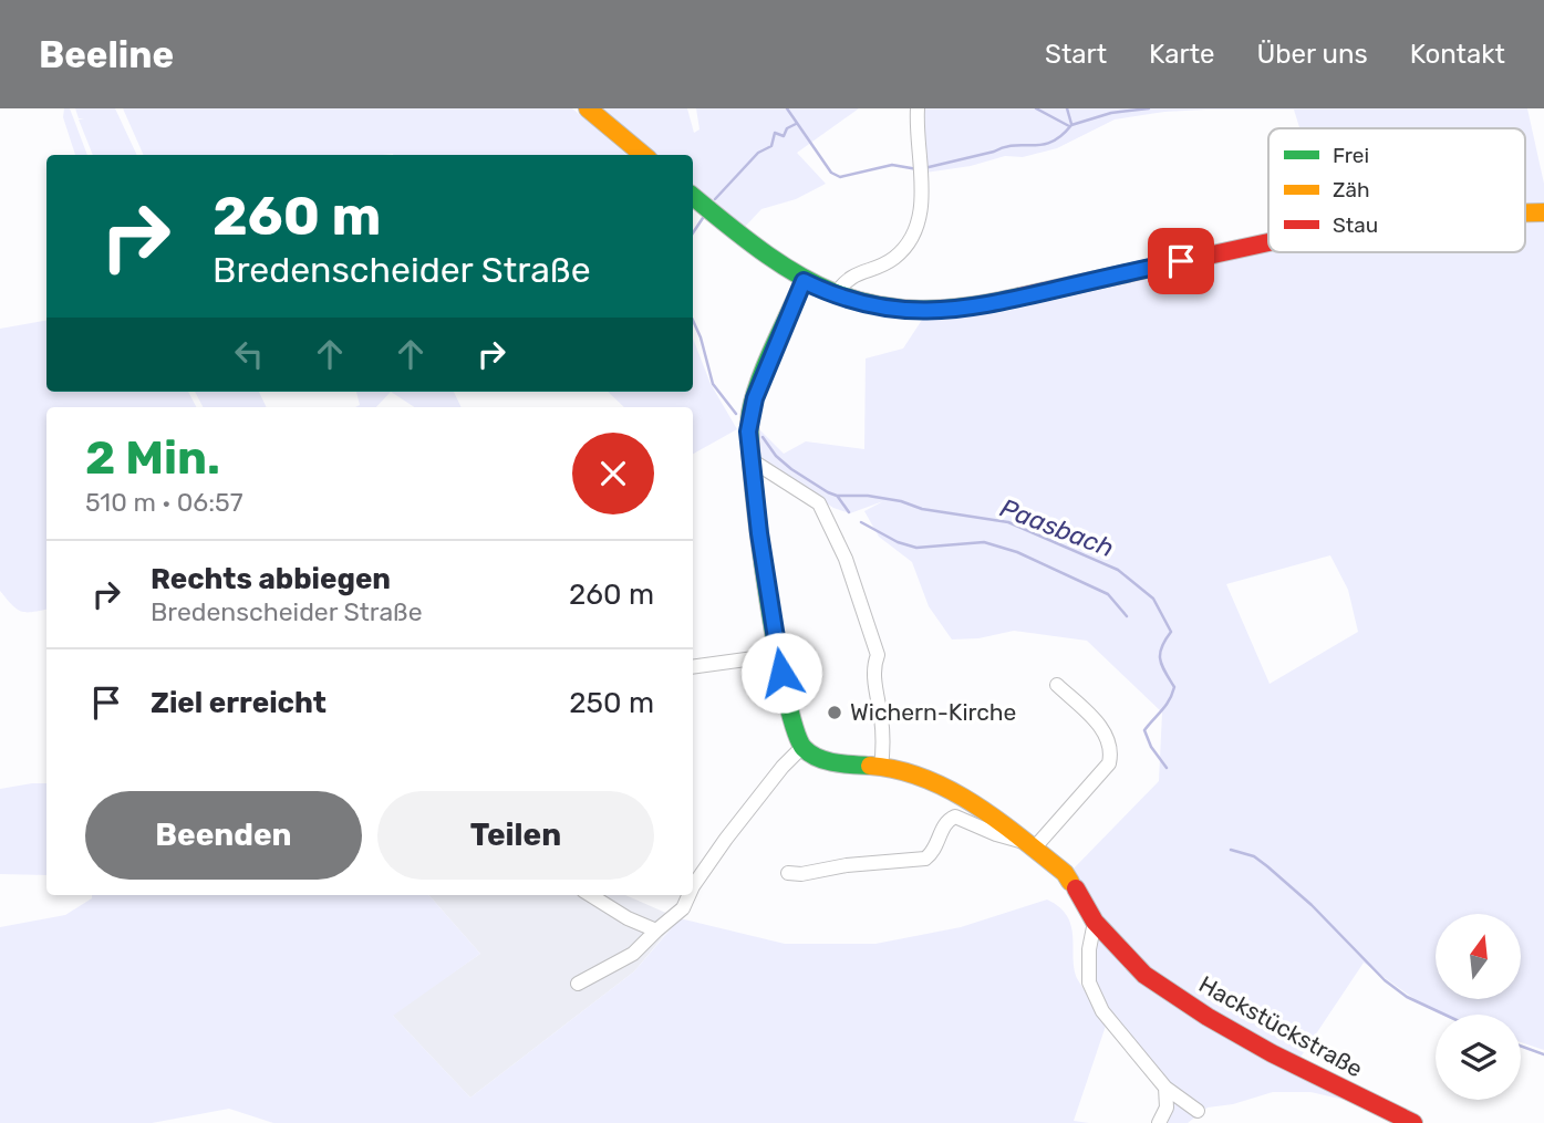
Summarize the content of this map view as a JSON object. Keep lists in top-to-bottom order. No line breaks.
{"streets":{"street":["Hackstückstraße"]},"water":["Paasbach"],"places":["Wichern-Kirche"],"legend":["Frei","Zäh","Stau"],"north":"top","page":{"header":"Beeline","nav":["Start","Karte","Über uns","Kontakt"],"turn":["260 m","Bredenscheider Straße"],"heading":["2 Min.","510 m · 06:57"],"list":[{"name":"Rechts abbiegen","note":"Bredenscheider Straße","value":"260 m"},{"name":"Ziel erreicht","value":"250 m"}],"buttons":["Beenden","Teilen"]}}
